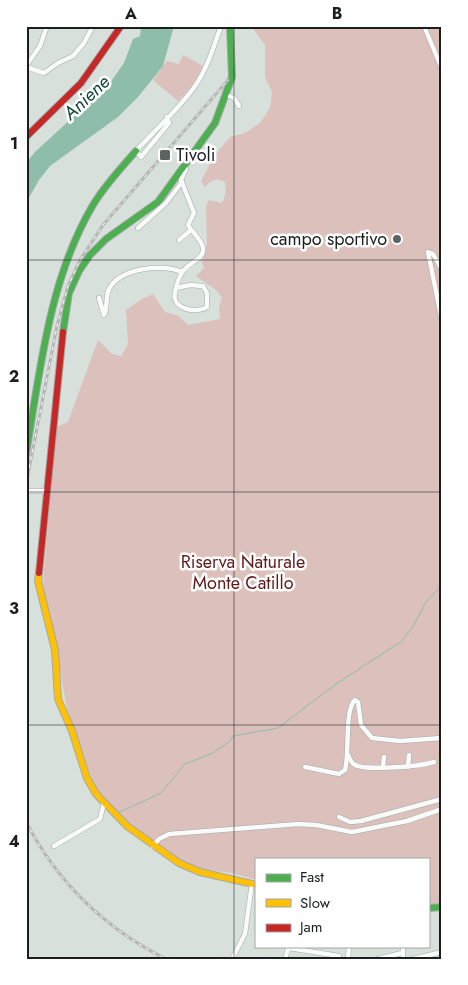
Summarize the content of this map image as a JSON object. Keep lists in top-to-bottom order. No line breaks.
{"water":["Aniene"],"parks":["Riserva Naturale Monte Catillo"],"places":{"transit":["Tivoli"],"other":["campo sportivo"]},"legend":["Fast","Slow","Jam"],"grid":{"columns":["A","B"],"rows":["1","2","3","4"]}}
